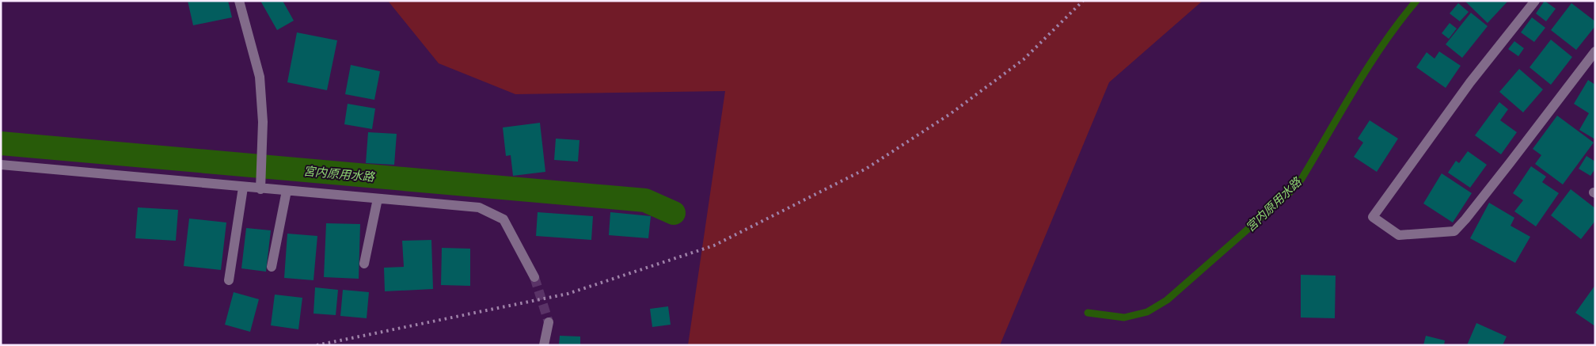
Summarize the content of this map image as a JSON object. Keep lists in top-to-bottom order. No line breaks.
{"water":["宮内原用水路"]}
